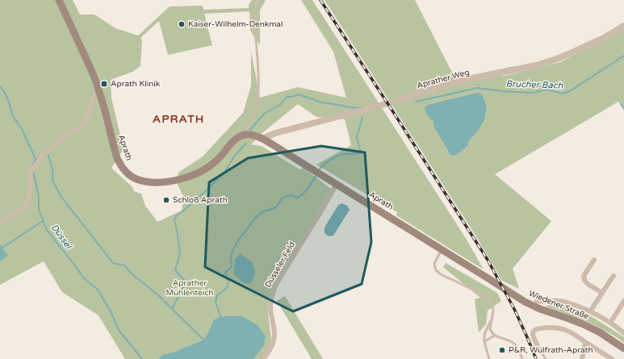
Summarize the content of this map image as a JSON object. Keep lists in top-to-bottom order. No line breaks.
{"streets":{"main road":["Aprath","Wiedener Straße"],"street":["Aprather Weg","Düsseler Feld"]},"crossings":[["Aprather Weg","Aprath"],["Aprath","Düsseler Feld"],["Aprath","Wiedener Straße"]],"districts":["APRATH"],"water":["Brucher Bach","Düssel"],"parks":["Aprather Mühlenteich"],"places":{"other":["Kaiser-Wilhelm-Denkmal","Schloß Aprath","P&R, Wülfrath-Aprath"],"transit":["Aprath Klinik"]}}
